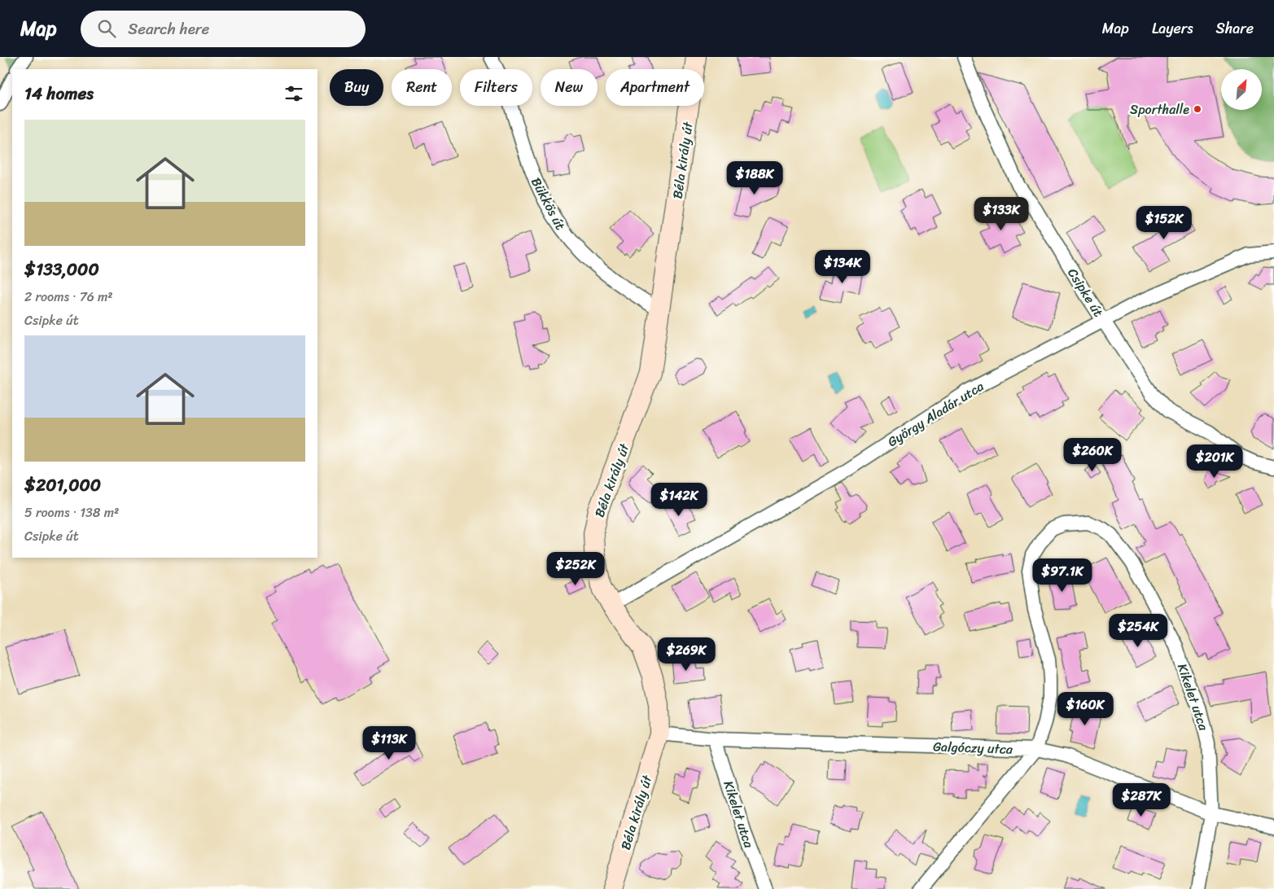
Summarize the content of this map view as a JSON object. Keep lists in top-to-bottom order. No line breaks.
{"streets":{"street":["Béla király út","Bükkös út","Csipke út","György Aladár utca","Kikelet utca","Galgóczy utca"]},"crossings":[["Béla király út","Bükkös út"],["Béla király út","György Aladár utca"],["Béla király út","Galgóczy utca"],["Csipke út","György Aladár utca"],["Kikelet utca","Galgóczy utca"]],"places":["Sporthalle"],"north":"top right","page":{"header":"Map","search":"Search here","nav":["Map","Layers","Share"],"chip":["Buy","Rent","Filters","New","Apartment"],"heading":"14 homes","list":[{"name":"$133,000","note":"2 rooms · 76 m² · Csipke út"},{"name":"$201,000","note":"5 rooms · 138 m² · Csipke út"}],"price":["$188K","$133K","$152K","$134K","$260K","$201K","$142K","$252K","$97.1K","$254K","$269K","$160K","$113K","$287K"]}}
